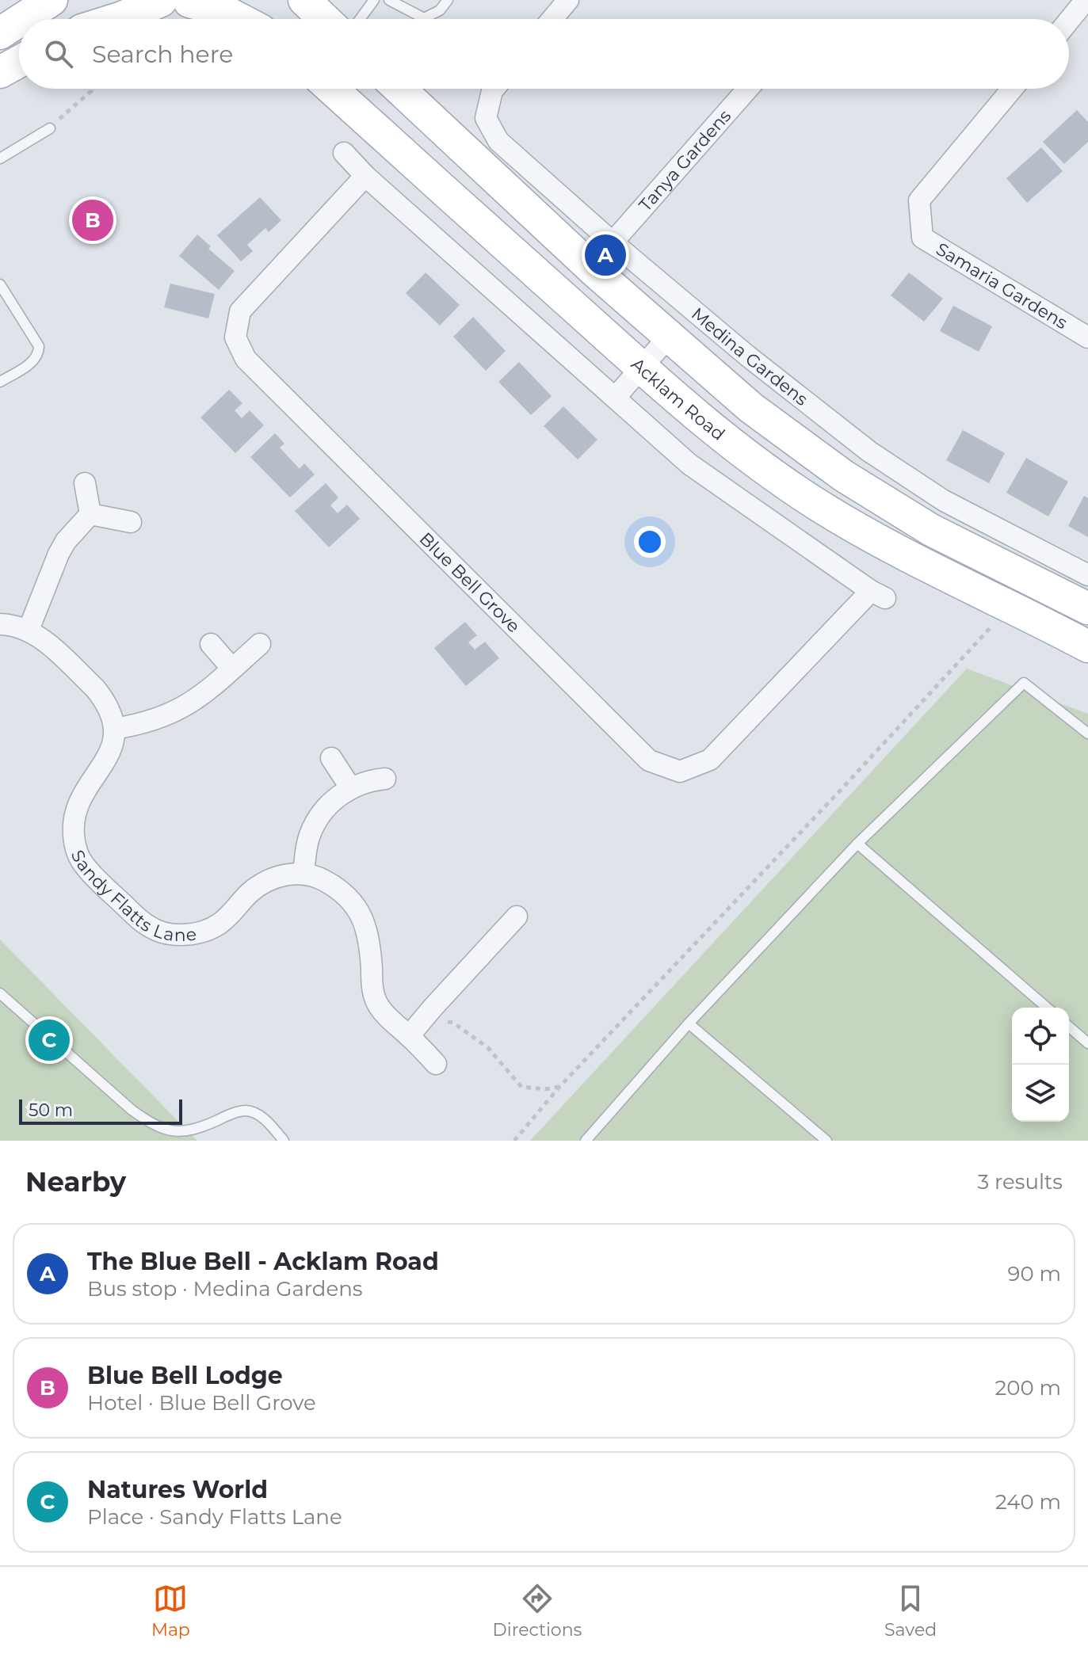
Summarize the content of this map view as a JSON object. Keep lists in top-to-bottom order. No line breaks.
{"streets":{"main road":["Acklam Road"],"street":["Tanya Gardens","Samaria Gardens","Medina Gardens","Blue Bell Grove","Sandy Flatts Lane"]},"crossings":[["Tanya Gardens","Medina Gardens"]],"scale_bar":"50 m","page":{"search":"Search here","pins":["B","A","C"],"scale":"50 m","heading":["Nearby","3 results"],"list":[{"mark":"A","name":"The Blue Bell - Acklam Road","note":"Bus stop · Medina Gardens","value":"90 m"},{"mark":"B","name":"Blue Bell Lodge","note":"Hotel · Blue Bell Grove","value":"200 m"},{"mark":"C","name":"Natures World","note":"Place · Sandy Flatts Lane","value":"240 m"}],"nav":["Map","Directions","Saved"]}}
